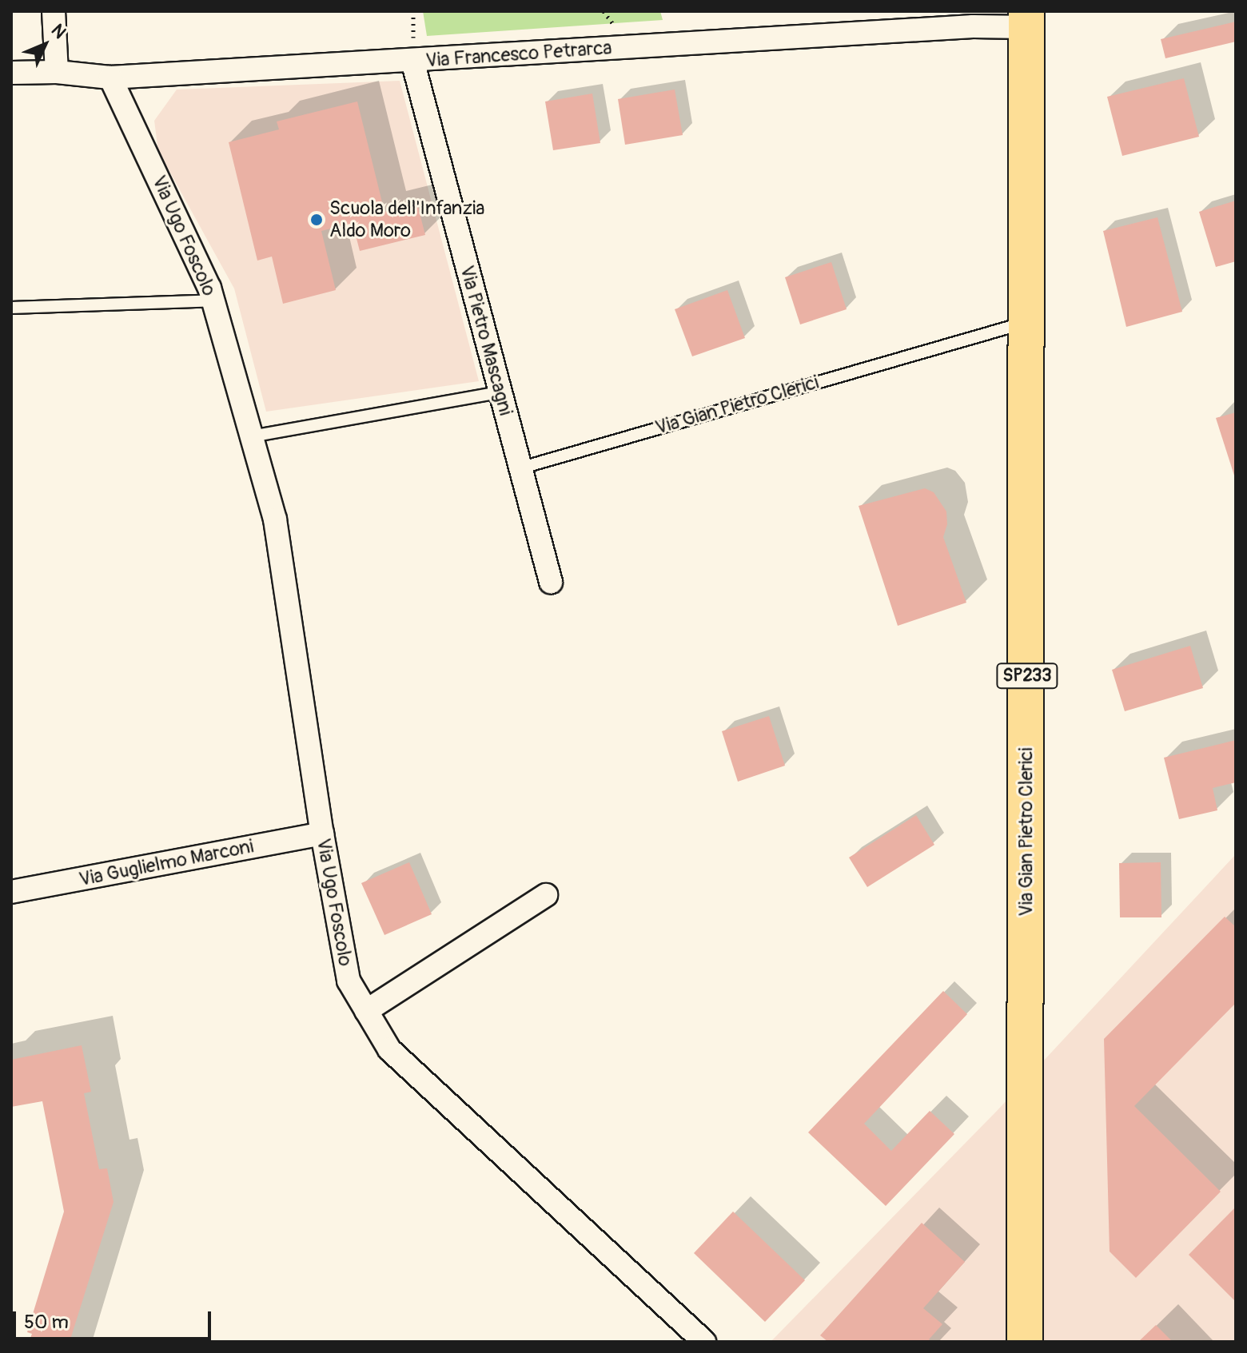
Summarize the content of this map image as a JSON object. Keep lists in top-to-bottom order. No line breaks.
{"streets":{"main road":["Via Gian Pietro Clerici","SP233"],"street":["Via Francesco Petrarca","Via Ugo Foscolo","Via Pietro Mascagni","Via Guglielmo Marconi"]},"crossings":[["Via Francesco Petrarca","Via Ugo Foscolo"],["Via Francesco Petrarca","Via Pietro Mascagni"],["Via Francesco Petrarca","Via Gian Pietro Clerici"],["Via Ugo Foscolo","Via Guglielmo Marconi"],["Via Pietro Mascagni","Via Gian Pietro Clerici"]],"places":["Scuola dell'Infanzia Aldo Moro"],"scale_bar":"50 m","north":"top right"}
